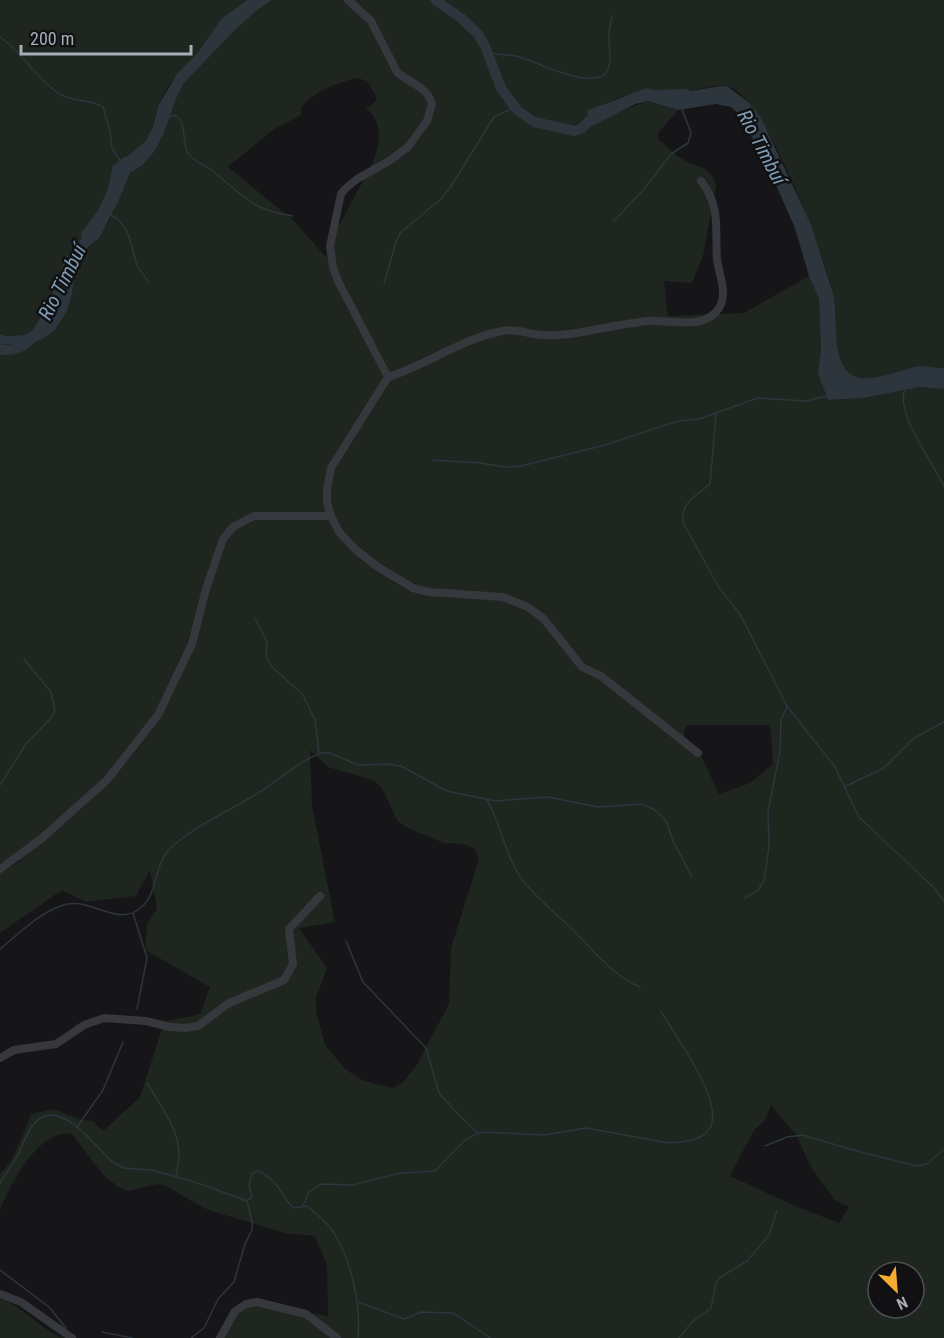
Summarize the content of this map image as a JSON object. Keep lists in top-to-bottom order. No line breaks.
{"water":["Rio Timbuí"],"scale_bar":"200 m","north":"bottom right"}
